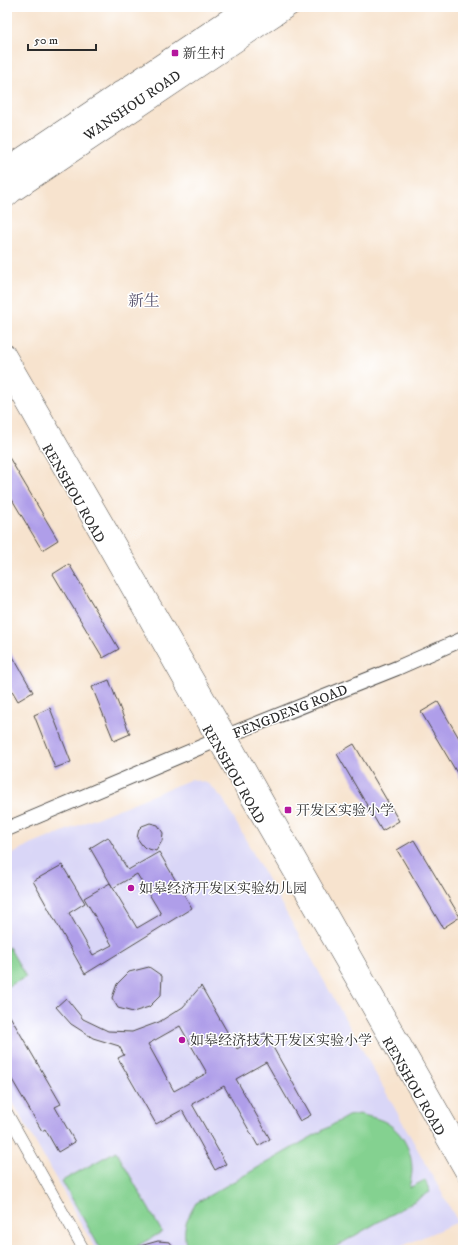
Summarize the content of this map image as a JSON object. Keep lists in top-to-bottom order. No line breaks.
{"streets":{"main road":["WANSHOU ROAD","RENSHOU ROAD"],"street":["FENGDENG ROAD"]},"crossings":[["RENSHOU ROAD","FENGDENG ROAD"]],"districts":["新生"],"places":{"transit":["新生村","开发区实验小学"],"other":["如皋经济开发区实验幼儿园","如皋经济技术开发区实验小学"]},"scale_bar":"50 m"}
